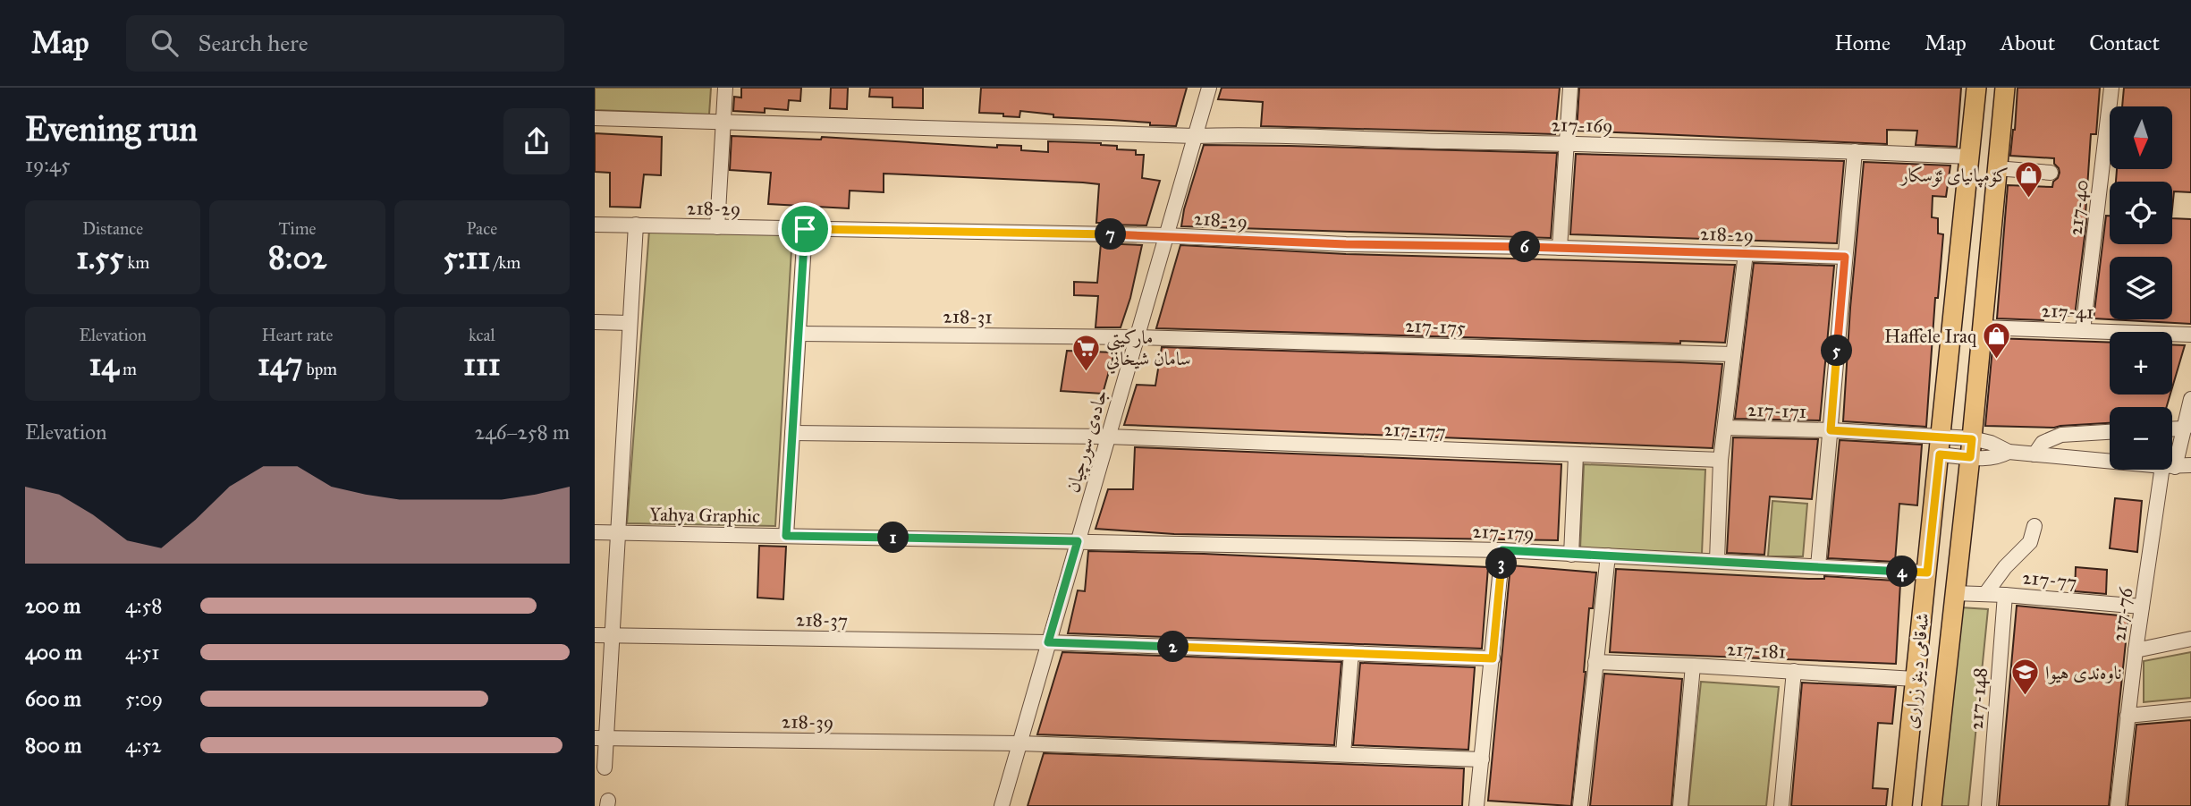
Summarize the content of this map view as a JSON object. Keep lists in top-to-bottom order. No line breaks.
{"streets":{"main road":["شەقامی دینۆ زراری"],"street":["217-169","217-40","218-29","217-41","218-31","217-175","217-171","217-177","جادەی سورچیان","Yahya Graphic","217-179","217-77","217-76","218-37","217-181","217-148","218-39"]},"crossings":[["217-169","جادەی سورچیان"],["217-169","شەقامی دینۆ زراری"],["217-40","217-41"],["218-29","جادەی سورچیان"],["217-41","شەقامی دینۆ زراری"],["218-31","217-175"],["218-31","جادەی سورچیان"],["217-175","جادەی سورچیان"],["217-171","شەقامی دینۆ زراری"],["217-177","جادەی سورچیان"],["جادەی سورچیان","Yahya Graphic"],["جادەی سورچیان","217-179"],["جادەی سورچیان","218-37"],["جادەی سورچیان","218-39"],["Yahya Graphic","217-179"],["217-179","شەقامی دینۆ زراری"],["217-77","217-76"],["217-77","شەقامی دینۆ زراری"],["217-77","217-148"],["217-181","شەقامی دینۆ زراری"]],"places":{"shop":["کۆمپانیای ئۆسکار","Haffele Iraq"],"supermarket":["ماركيتي سامان شيخاني"],"school or university":["ناوەندی هیوا"]},"north":"bottom","page":{"header":"Map","search":"Search here","nav":["Home","Map","About","Contact"],"heading":["Evening run","19:45"],"map_buttons":["+","−"],"stats":[["Distance","1.55 km"],["Time","8:02"],["Pace","5:11 /km"],["Elevation","14 m"],["Heart rate","147 bpm"],["kcal","111"]],"pins":["7","6","5","1","3","4","2"],"chart":["Elevation","246–258 m"],"list":[{"name":"200 m","note":"4:58"},{"name":"400 m","note":"4:51"},{"name":"600 m","note":"5:09"},{"name":"800 m","note":"4:52"}]}}
